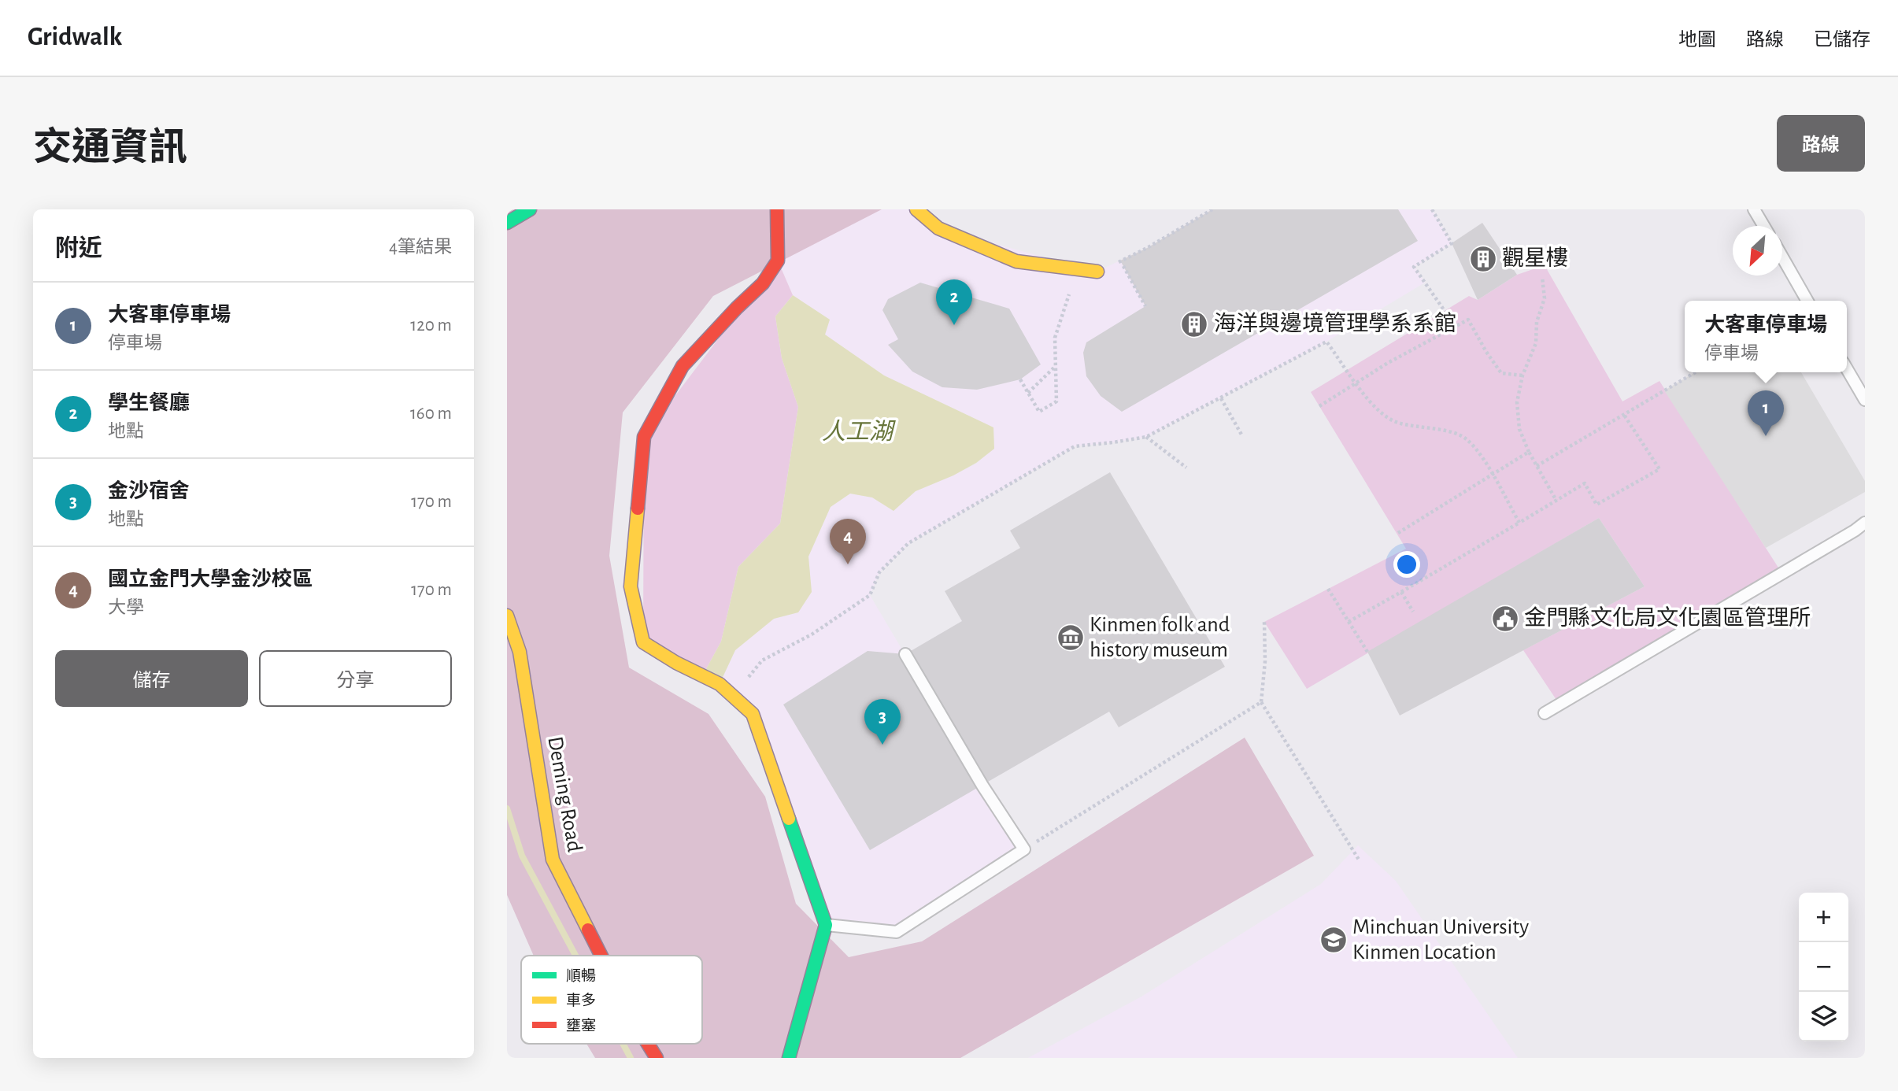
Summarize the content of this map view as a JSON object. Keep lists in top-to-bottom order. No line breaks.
{"streets":{"street":["Deming Road"]},"water":["人工湖"],"places":{"building":["觀星樓","海洋與邊境管理學系系館"],"public building":["金門縣文化局文化園區管理所"],"museum":["Kinmen folk and history museum"],"school or university":["Minchuan University Kinmen Location"]},"legend":["順暢","車多","壅塞"],"north":"bottom left","page":{"header":"Gridwalk","nav":["地圖","路線","已儲存"],"title":"交通資訊","buttons":["路線",["儲存","分享"]],"heading":["附近","4筆結果"],"pins":["2","1","4","3"],"list":[{"mark":"1","name":"大客車停車場","note":"停車場","value":"120 m"},{"mark":"2","name":"學生餐廳","note":"地點","value":"160 m"},{"mark":"3","name":"金沙宿舍","note":"地點","value":"170 m"},{"mark":"4","name":"國立金門大學金沙校區","note":"大學","value":"170 m"}],"popup":["大客車停車場","停車場"],"map_buttons":["+","−"]}}
